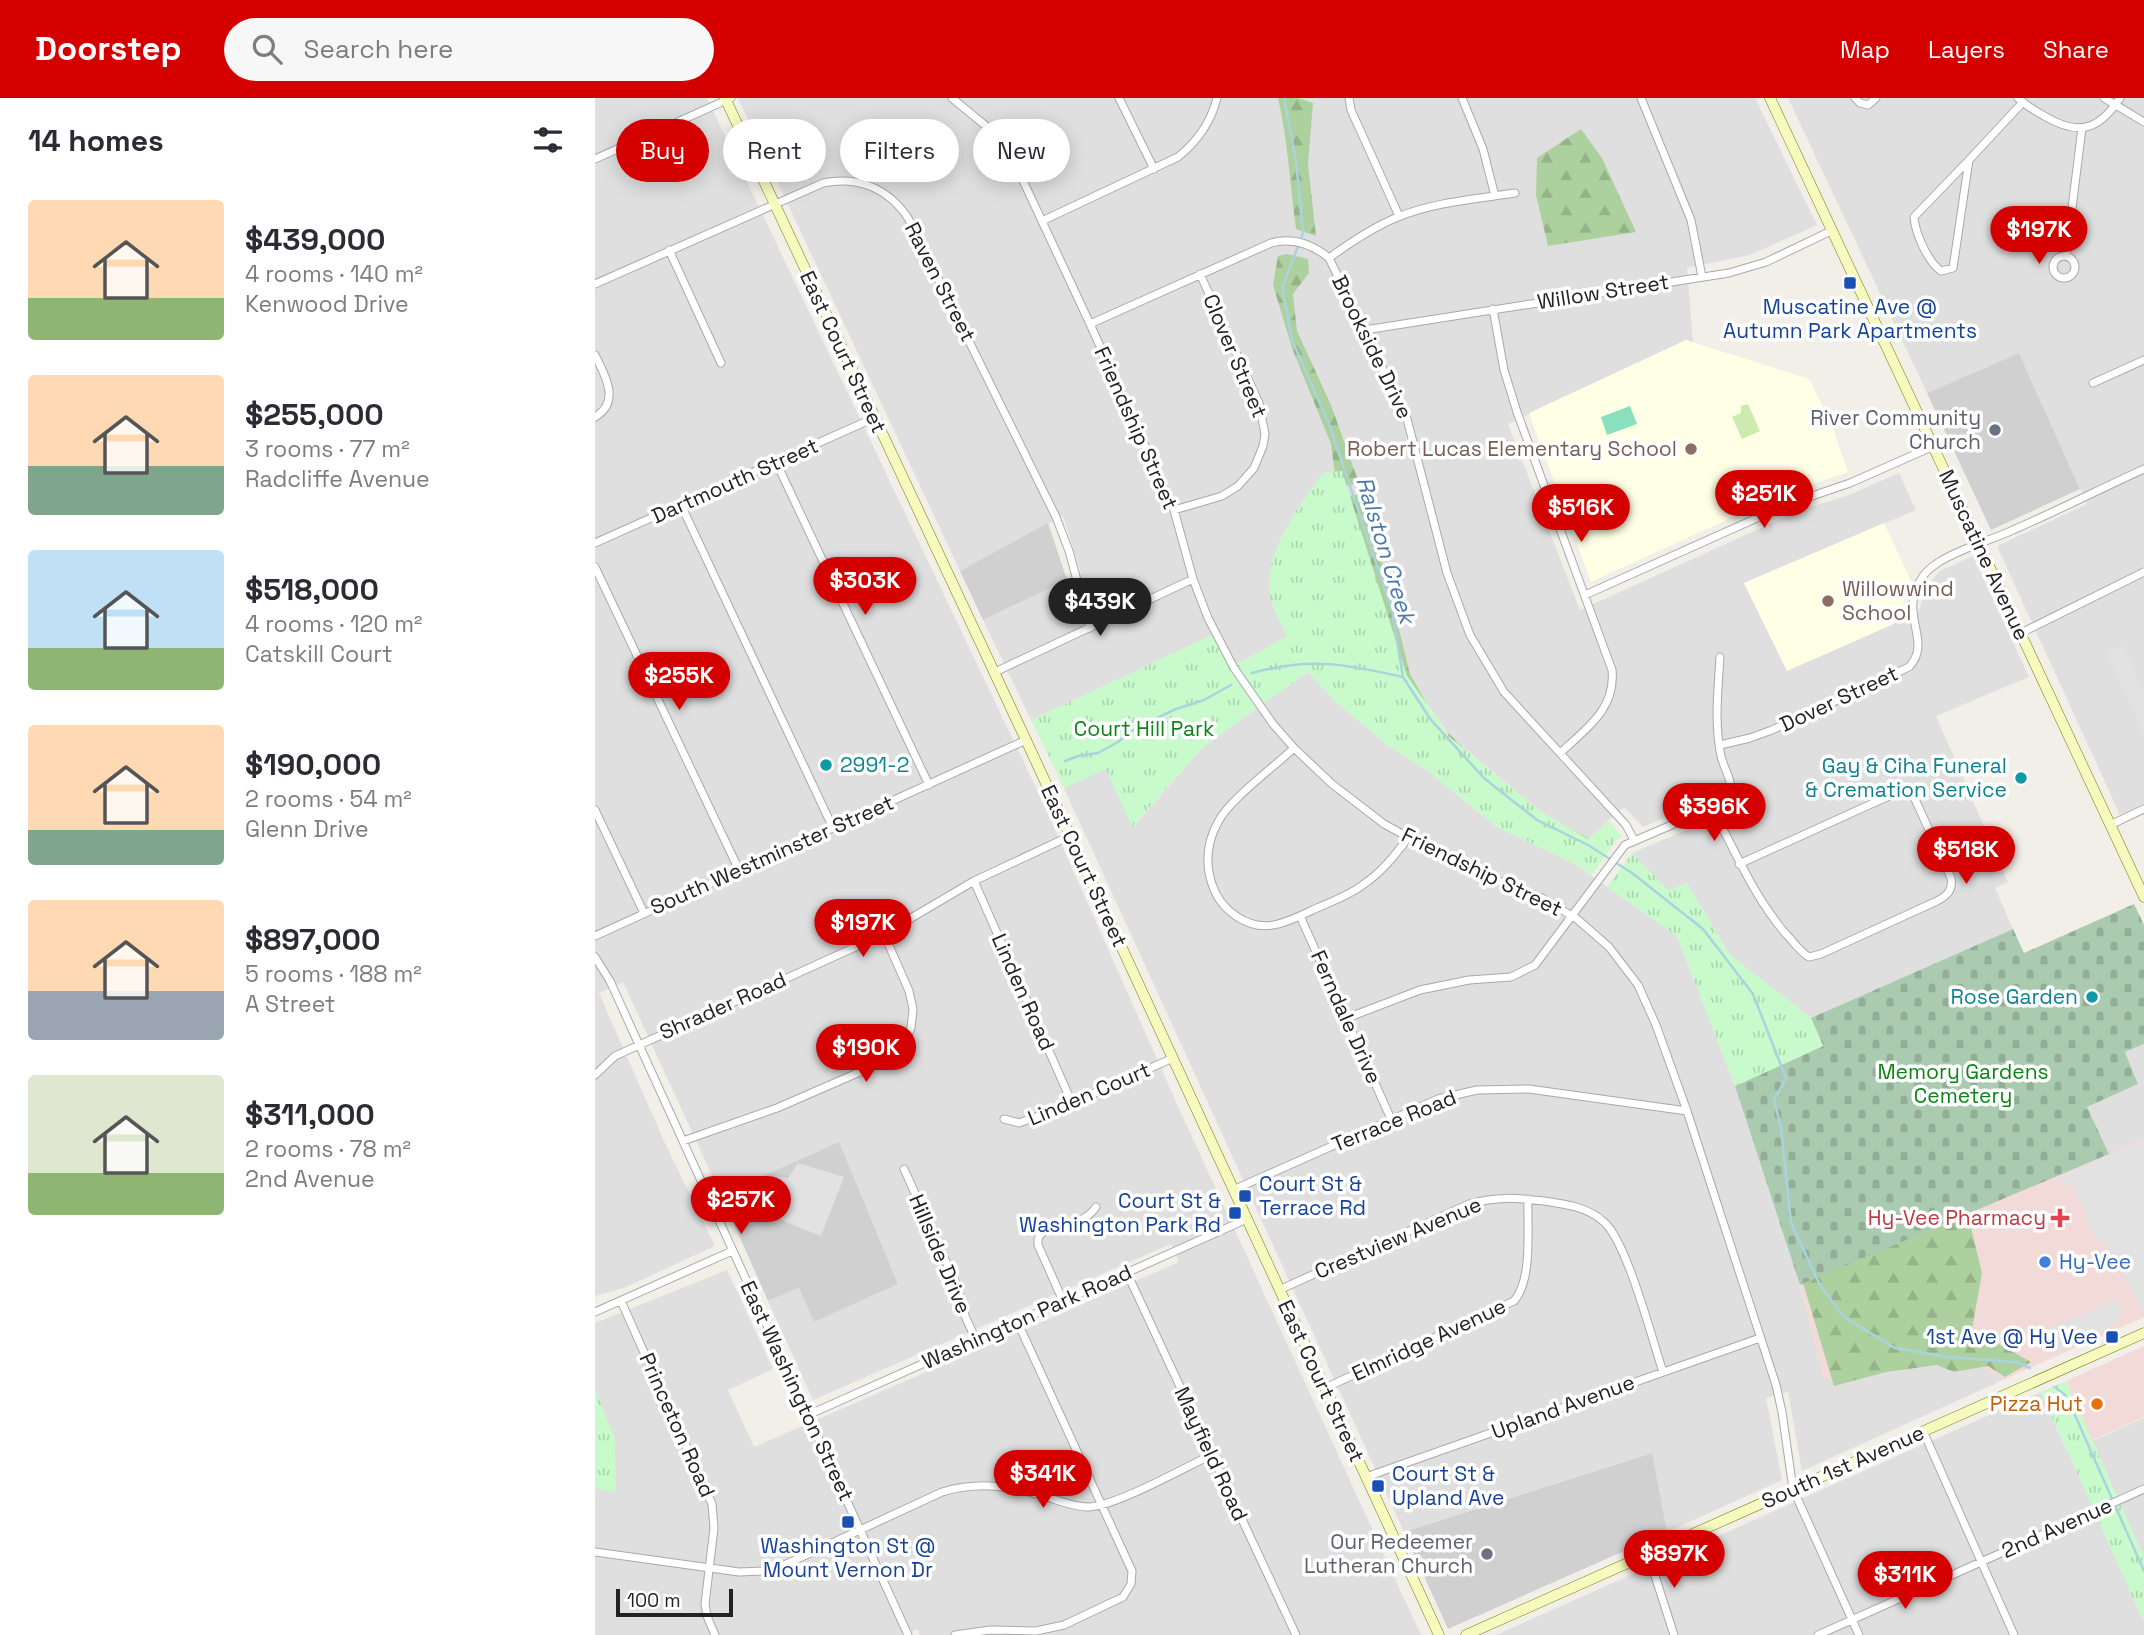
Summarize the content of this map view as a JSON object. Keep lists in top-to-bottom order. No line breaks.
{"streets":{"street":["Raven Street","Willow Street","Brookside Drive","East Court Street","Clover Street","Friendship Street","Dartmouth Street","Muscatine Avenue","Dover Street","South Westminster Street","Linden Road","Shrader Road","Ferndale Drive","Linden Court","Terrace Road","Crestview Avenue","Hillside Drive","Washington Park Road","Elmridge Avenue","East Washington Street","Upland Avenue","Princeton Road","Mayfield Road","South 1st Avenue","2nd Avenue"]},"crossings":[["Raven Street","East Court Street"],["Willow Street","Brookside Drive"],["Willow Street","Muscatine Avenue"],["Brookside Drive","Clover Street"],["Brookside Drive","Friendship Street"],["East Court Street","Dartmouth Street"],["East Court Street","South Westminster Street"],["East Court Street","Shrader Road"],["East Court Street","Linden Court"],["East Court Street","Terrace Road"],["East Court Street","Crestview Avenue"],["East Court Street","Washington Park Road"],["East Court Street","Elmridge Avenue"],["East Court Street","Upland Avenue"],["Clover Street","Friendship Street"],["Friendship Street","Terrace Road"],["Friendship Street","Upland Avenue"],["Friendship Street","South 1st Avenue"],["Friendship Street","2nd Avenue"],["Muscatine Avenue","Dover Street"],["Linden Road","Shrader Road"],["Linden Road","Linden Court"],["Shrader Road","East Washington Street"],["Ferndale Drive","Terrace Road"],["Crestview Avenue","Elmridge Avenue"],["Crestview Avenue","Upland Avenue"],["Hillside Drive","Washington Park Road"],["Washington Park Road","East Washington Street"],["Washington Park Road","Mayfield Road"]],"water":["Ralston Creek"],"parks":["Court Hill Park","Memory Gardens Cemetery"],"places":{"transit":["Muscatine Ave @ Autumn Park Apartments","Court St & Terrace Rd","Court St & Washington Park Rd","1st Ave @ Hy Vee","Court St & Upland Ave","Washington St @ Mount Vernon Dr"],"other":["River Community Church","Robert Lucas Elementary School","Willowwind School","2991-2","Gay & Ciha Funeral & Cremation Service","Rose Garden","Hy-Vee","Pizza Hut","Our Redeemer Lutheran Church"],"health":["Hy-Vee Pharmacy"]},"scale_bar":"100 m","page":{"header":"Doorstep","search":"Search here","nav":["Map","Layers","Share"],"heading":"14 homes","chip":["Buy","Rent","Filters","New"],"list":[{"name":"$439,000","note":"4 rooms · 140 m² · Kenwood Drive"},{"name":"$255,000","note":"3 rooms · 77 m² · Radcliffe Avenue"},{"name":"$518,000","note":"4 rooms · 120 m² · Catskill Court"},{"name":"$190,000","note":"2 rooms · 54 m² · Glenn Drive"},{"name":"$897,000","note":"5 rooms · 188 m² · A Street"},{"name":"$311,000","note":"2 rooms · 78 m² · 2nd Avenue"}],"price":["$197K","$251K","$516K","$303K","$439K","$255K","$396K","$518K","$197K","$190K","$257K","$341K","$897K","$311K"],"scale":"100 m"}}
